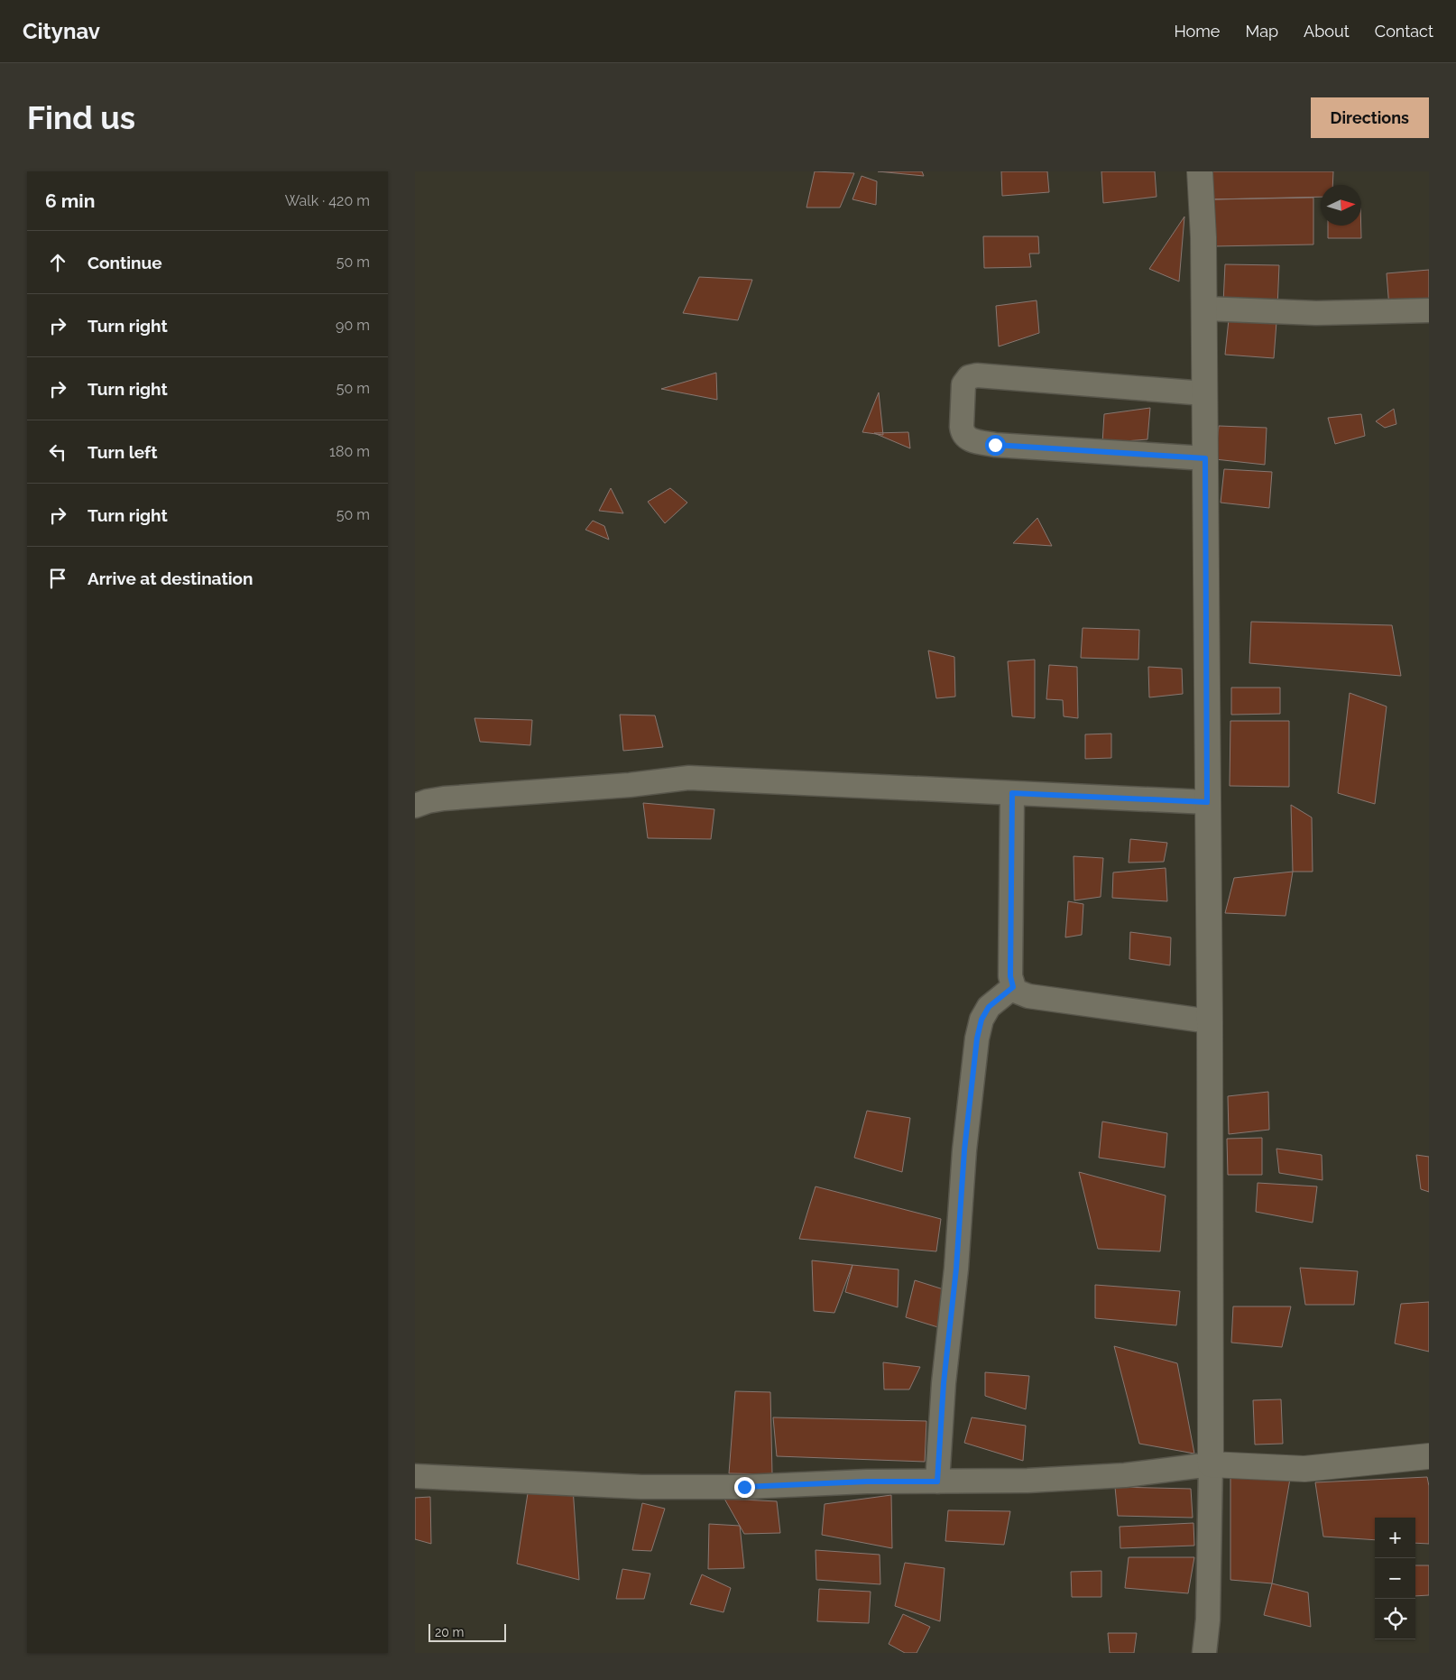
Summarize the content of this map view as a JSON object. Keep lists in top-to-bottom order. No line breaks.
{"scale_bar":"20 m","north":"right","page":{"header":"Citynav","nav":["Home","Map","About","Contact"],"buttons":"Directions","title":"Find us","heading":["6 min","Walk · 420 m"],"list":[["Continue","50 m"],["Turn right","90 m"],["Turn right","50 m"],["Turn left","180 m"],["Turn right","50 m"],"Arrive at destination"],"map_buttons":["+","−"],"scale":"20 m"}}
